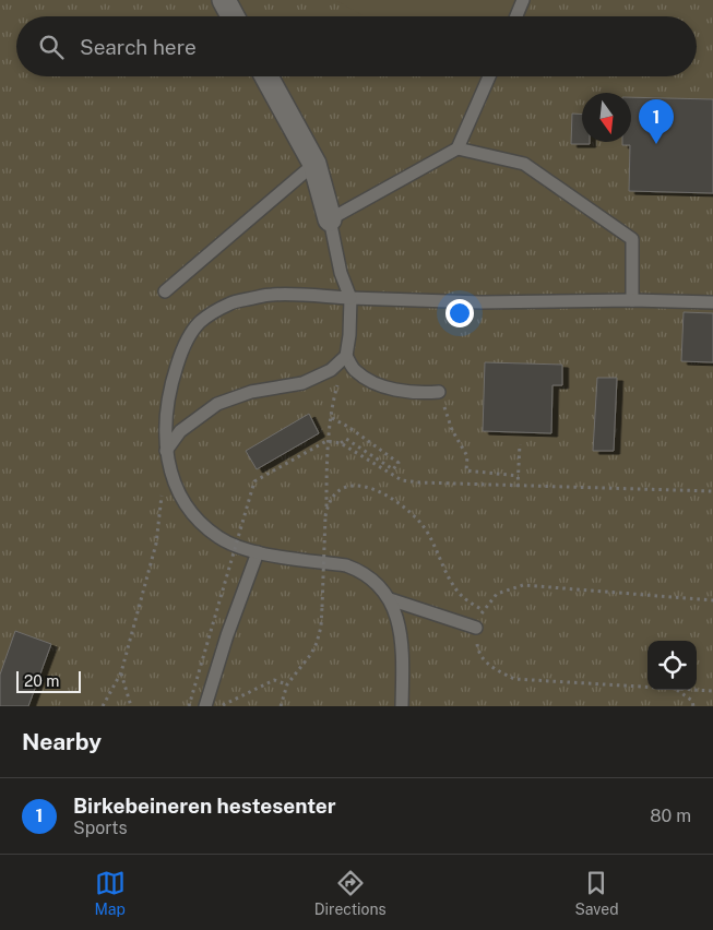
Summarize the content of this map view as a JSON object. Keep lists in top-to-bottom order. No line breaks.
{"scale_bar":"20 m","north":"bottom","page":{"search":"Search here","pins":"1","scale":"20 m","heading":"Nearby","list":[{"mark":"1","name":"Birkebeineren hestesenter","note":"Sports","value":"80 m"}],"nav":["Map","Directions","Saved"]}}
